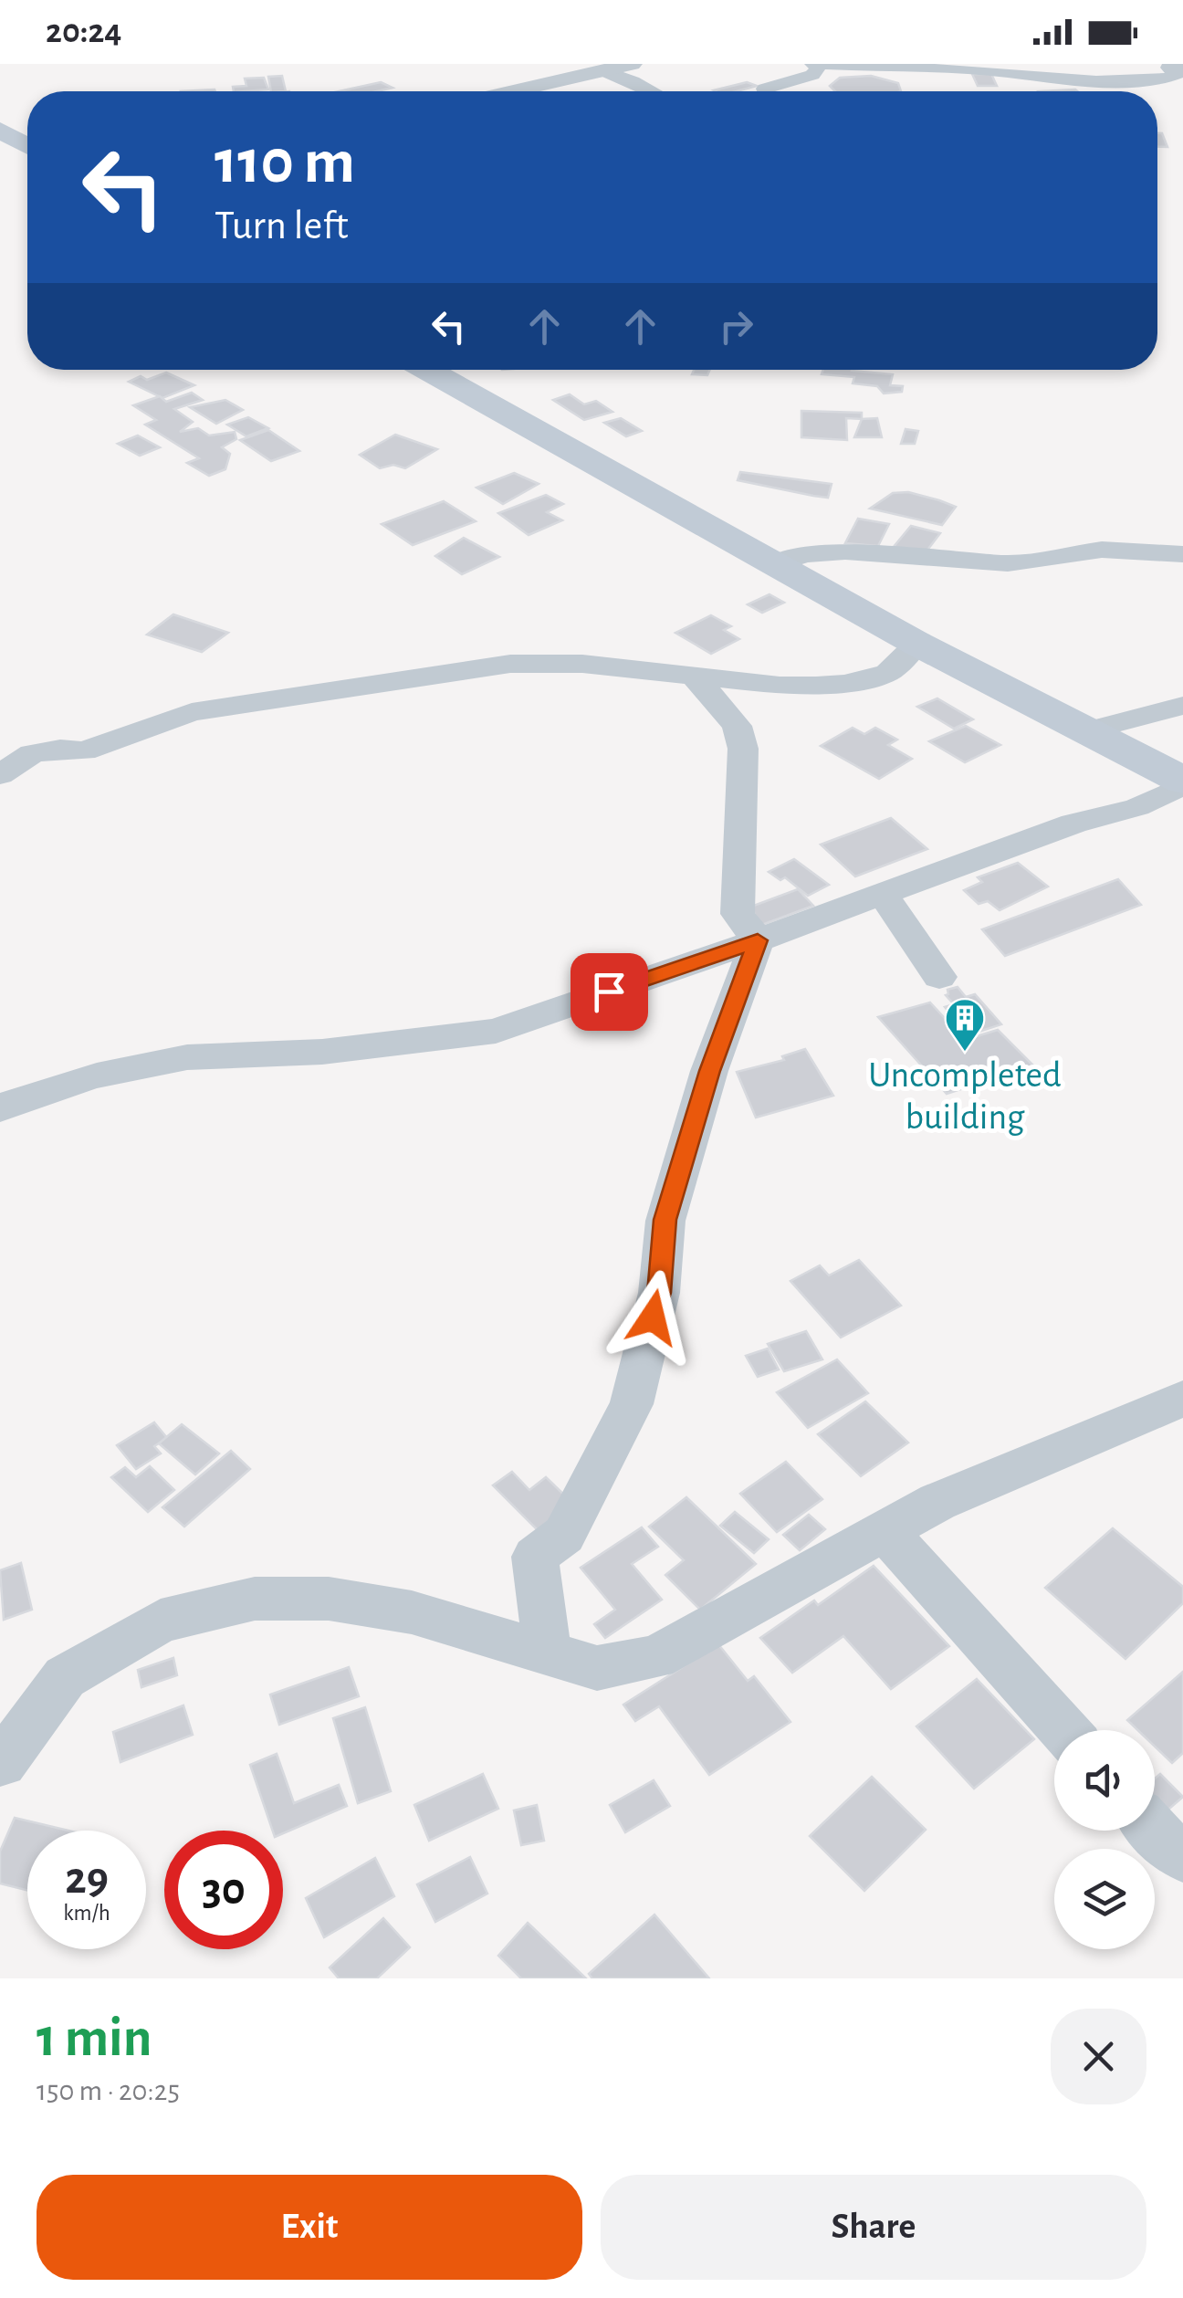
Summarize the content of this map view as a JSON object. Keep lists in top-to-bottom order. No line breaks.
{"places":{"building":["Uncompleted building"]},"page":{"status":"20:24","turn":["110 m","Turn left"],"speed":"29 km/h","limit":"30","heading":["1 min","150 m · 20:25"],"buttons":["Exit","Share"]}}
